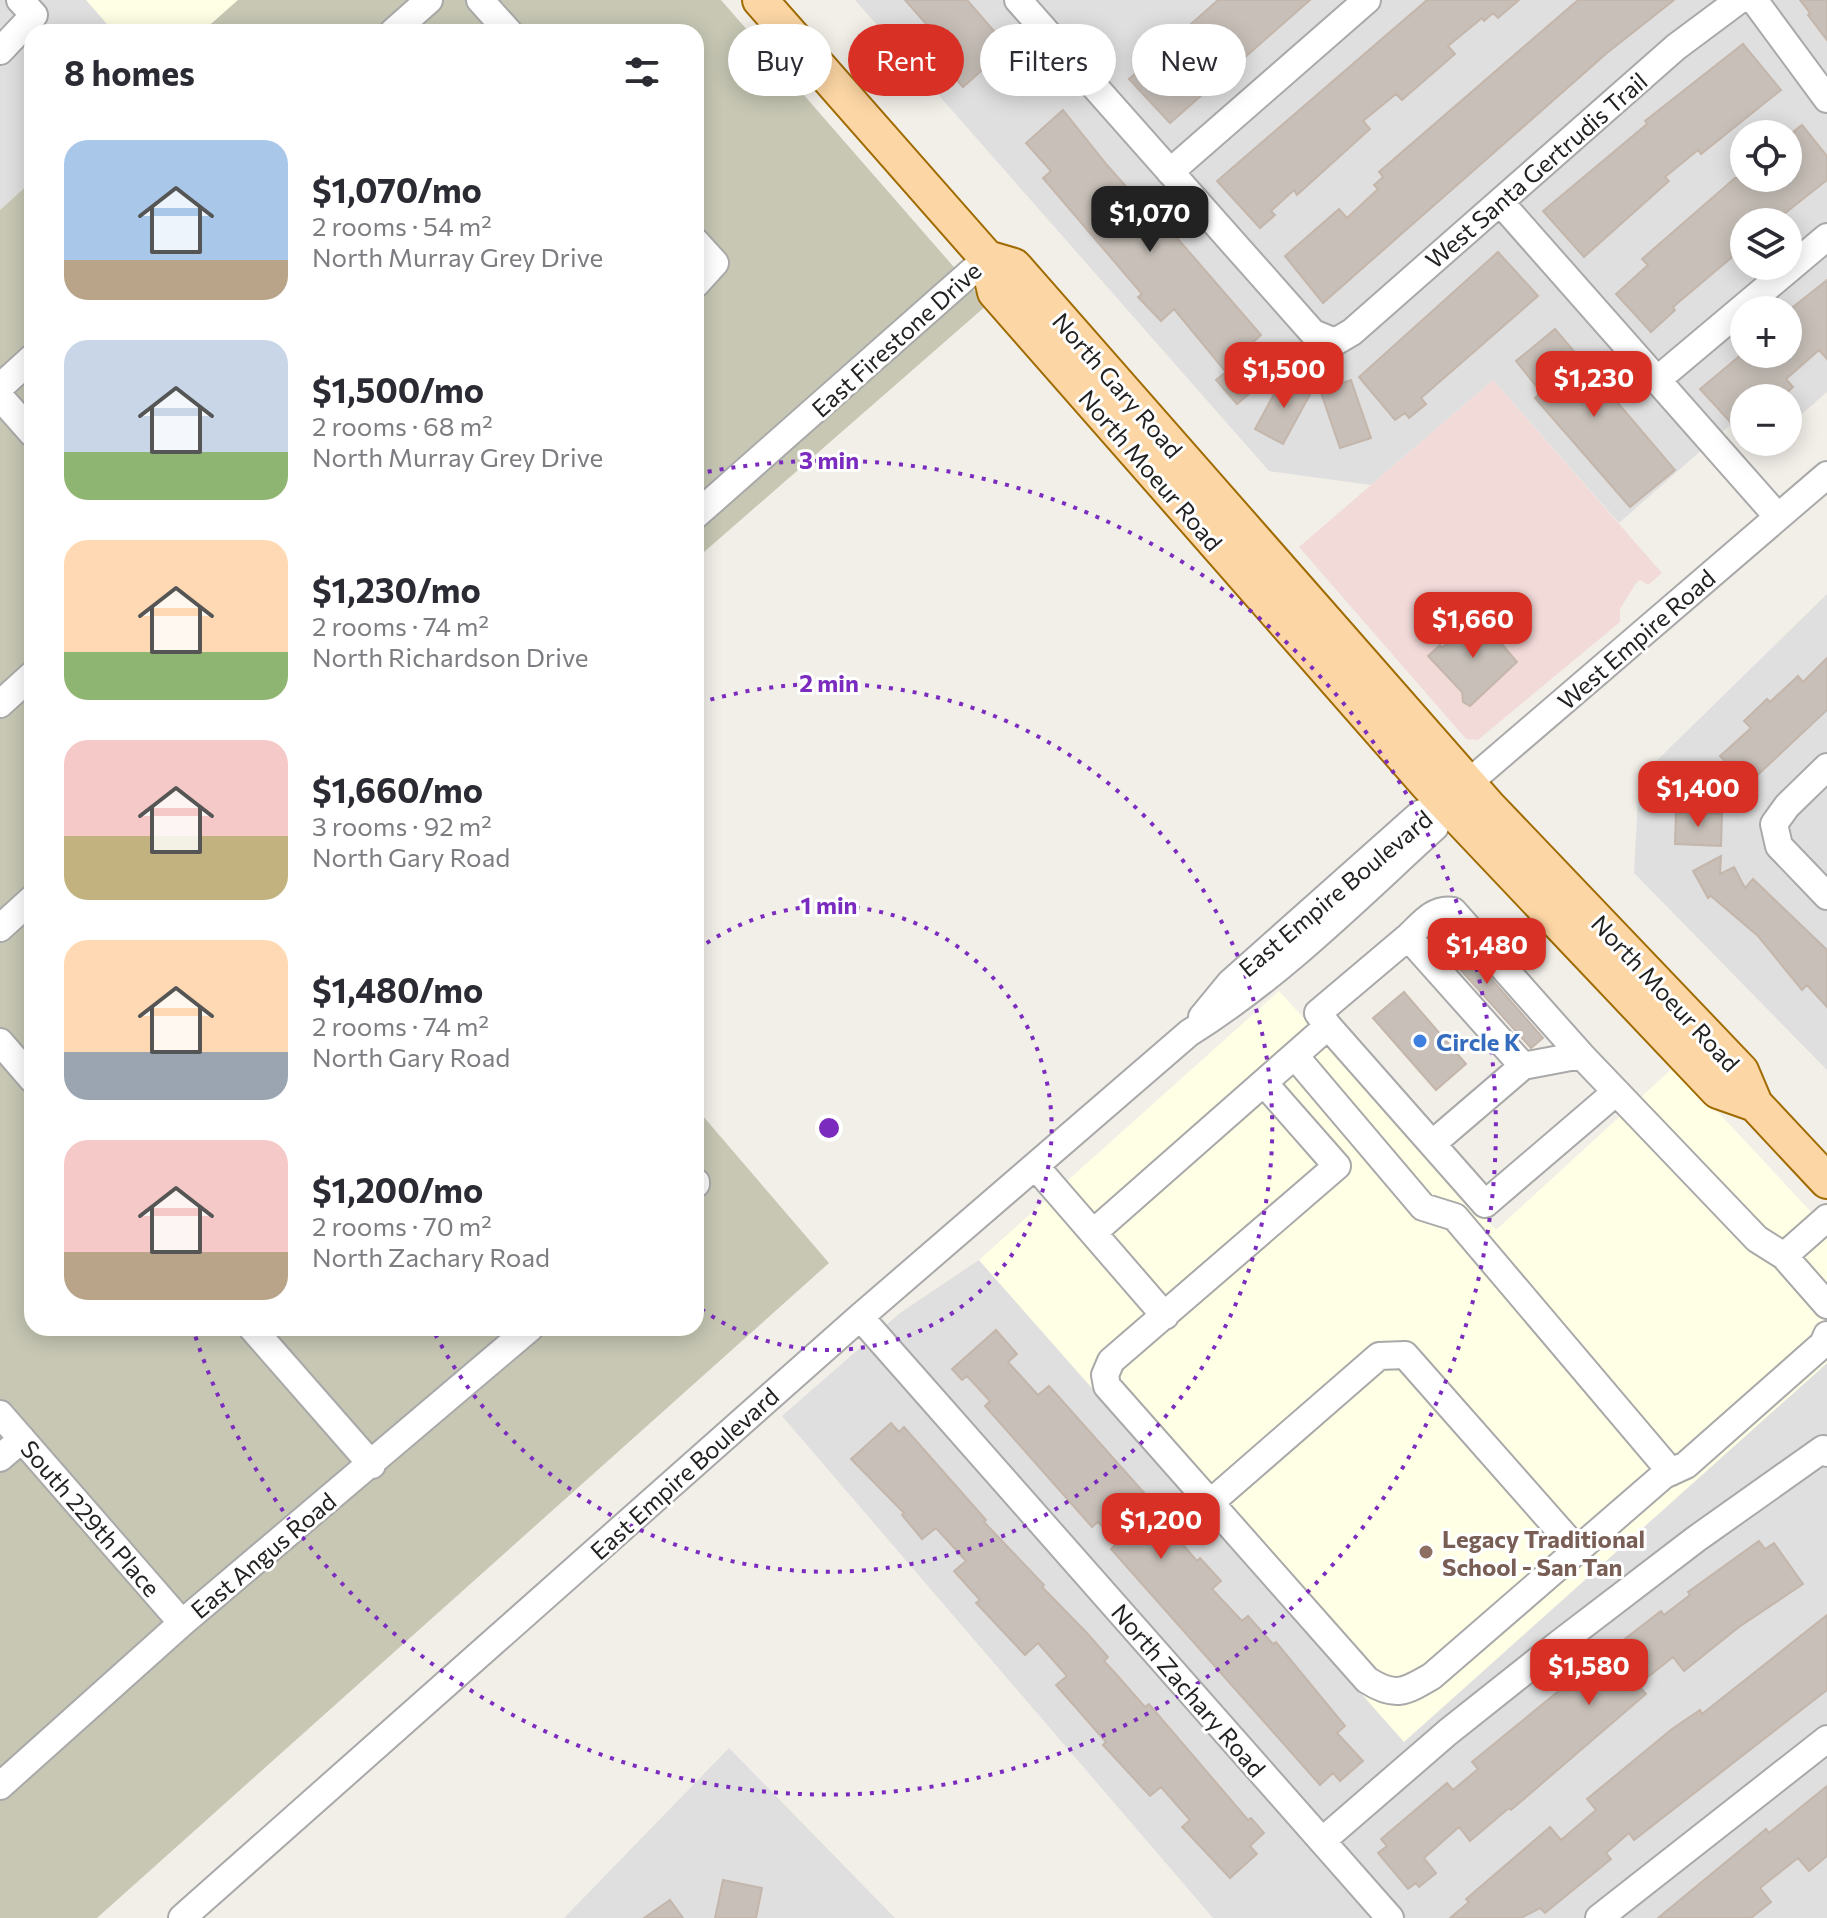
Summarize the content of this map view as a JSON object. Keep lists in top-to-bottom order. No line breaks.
{"streets":{"main road":["North Gary Road","North Moeur Road"],"street":["West Santa Gertrudis Trail","East Firestone Drive","West Empire Road","East Empire Boulevard","South 229th Place","East Angus Road","North Zachary Road"]},"crossings":[["East Firestone Drive","North Gary Road"],["East Firestone Drive","North Moeur Road"],["North Gary Road","North Moeur Road"],["North Gary Road","West Empire Road"],["North Gary Road","East Empire Boulevard"],["West Empire Road","East Empire Boulevard"],["East Empire Boulevard","North Zachary Road"],["South 229th Place","East Angus Road"]],"places":["Circle K","Legacy Traditional School - San Tan"],"page":{"chip":["Buy","Rent","Filters","New"],"heading":"8 homes","map_buttons":["+","−"],"list":[{"name":"$1,070/mo","note":"2 rooms · 54 m² · North Murray Grey Drive"},{"name":"$1,500/mo","note":"2 rooms · 68 m² · North Murray Grey Drive"},{"name":"$1,230/mo","note":"2 rooms · 74 m² · North Richardson Drive"},{"name":"$1,660/mo","note":"3 rooms · 92 m² · North Gary Road"},{"name":"$1,480/mo","note":"2 rooms · 74 m² · North Gary Road"},{"name":"$1,200/mo","note":"2 rooms · 70 m² · North Zachary Road"}],"price":["$1,070","$1,500","$1,230","$1,660","$1,400","$1,480","$1,200","$1,580"]},"rings":["3 min","2 min","1 min"]}
